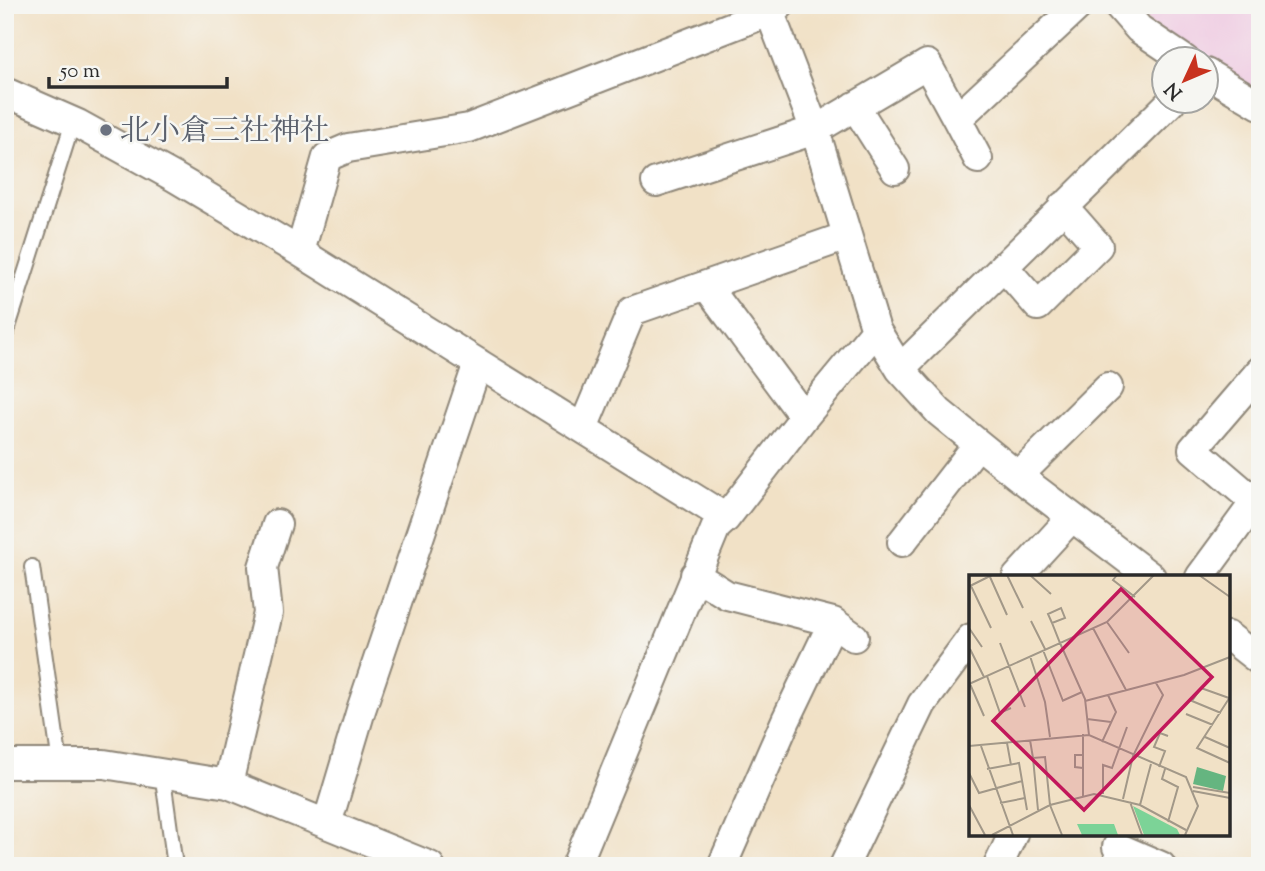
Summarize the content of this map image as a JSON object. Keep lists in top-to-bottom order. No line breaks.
{"places":["北小倉三社神社"],"scale_bar":"50 m","north":"bottom left"}
